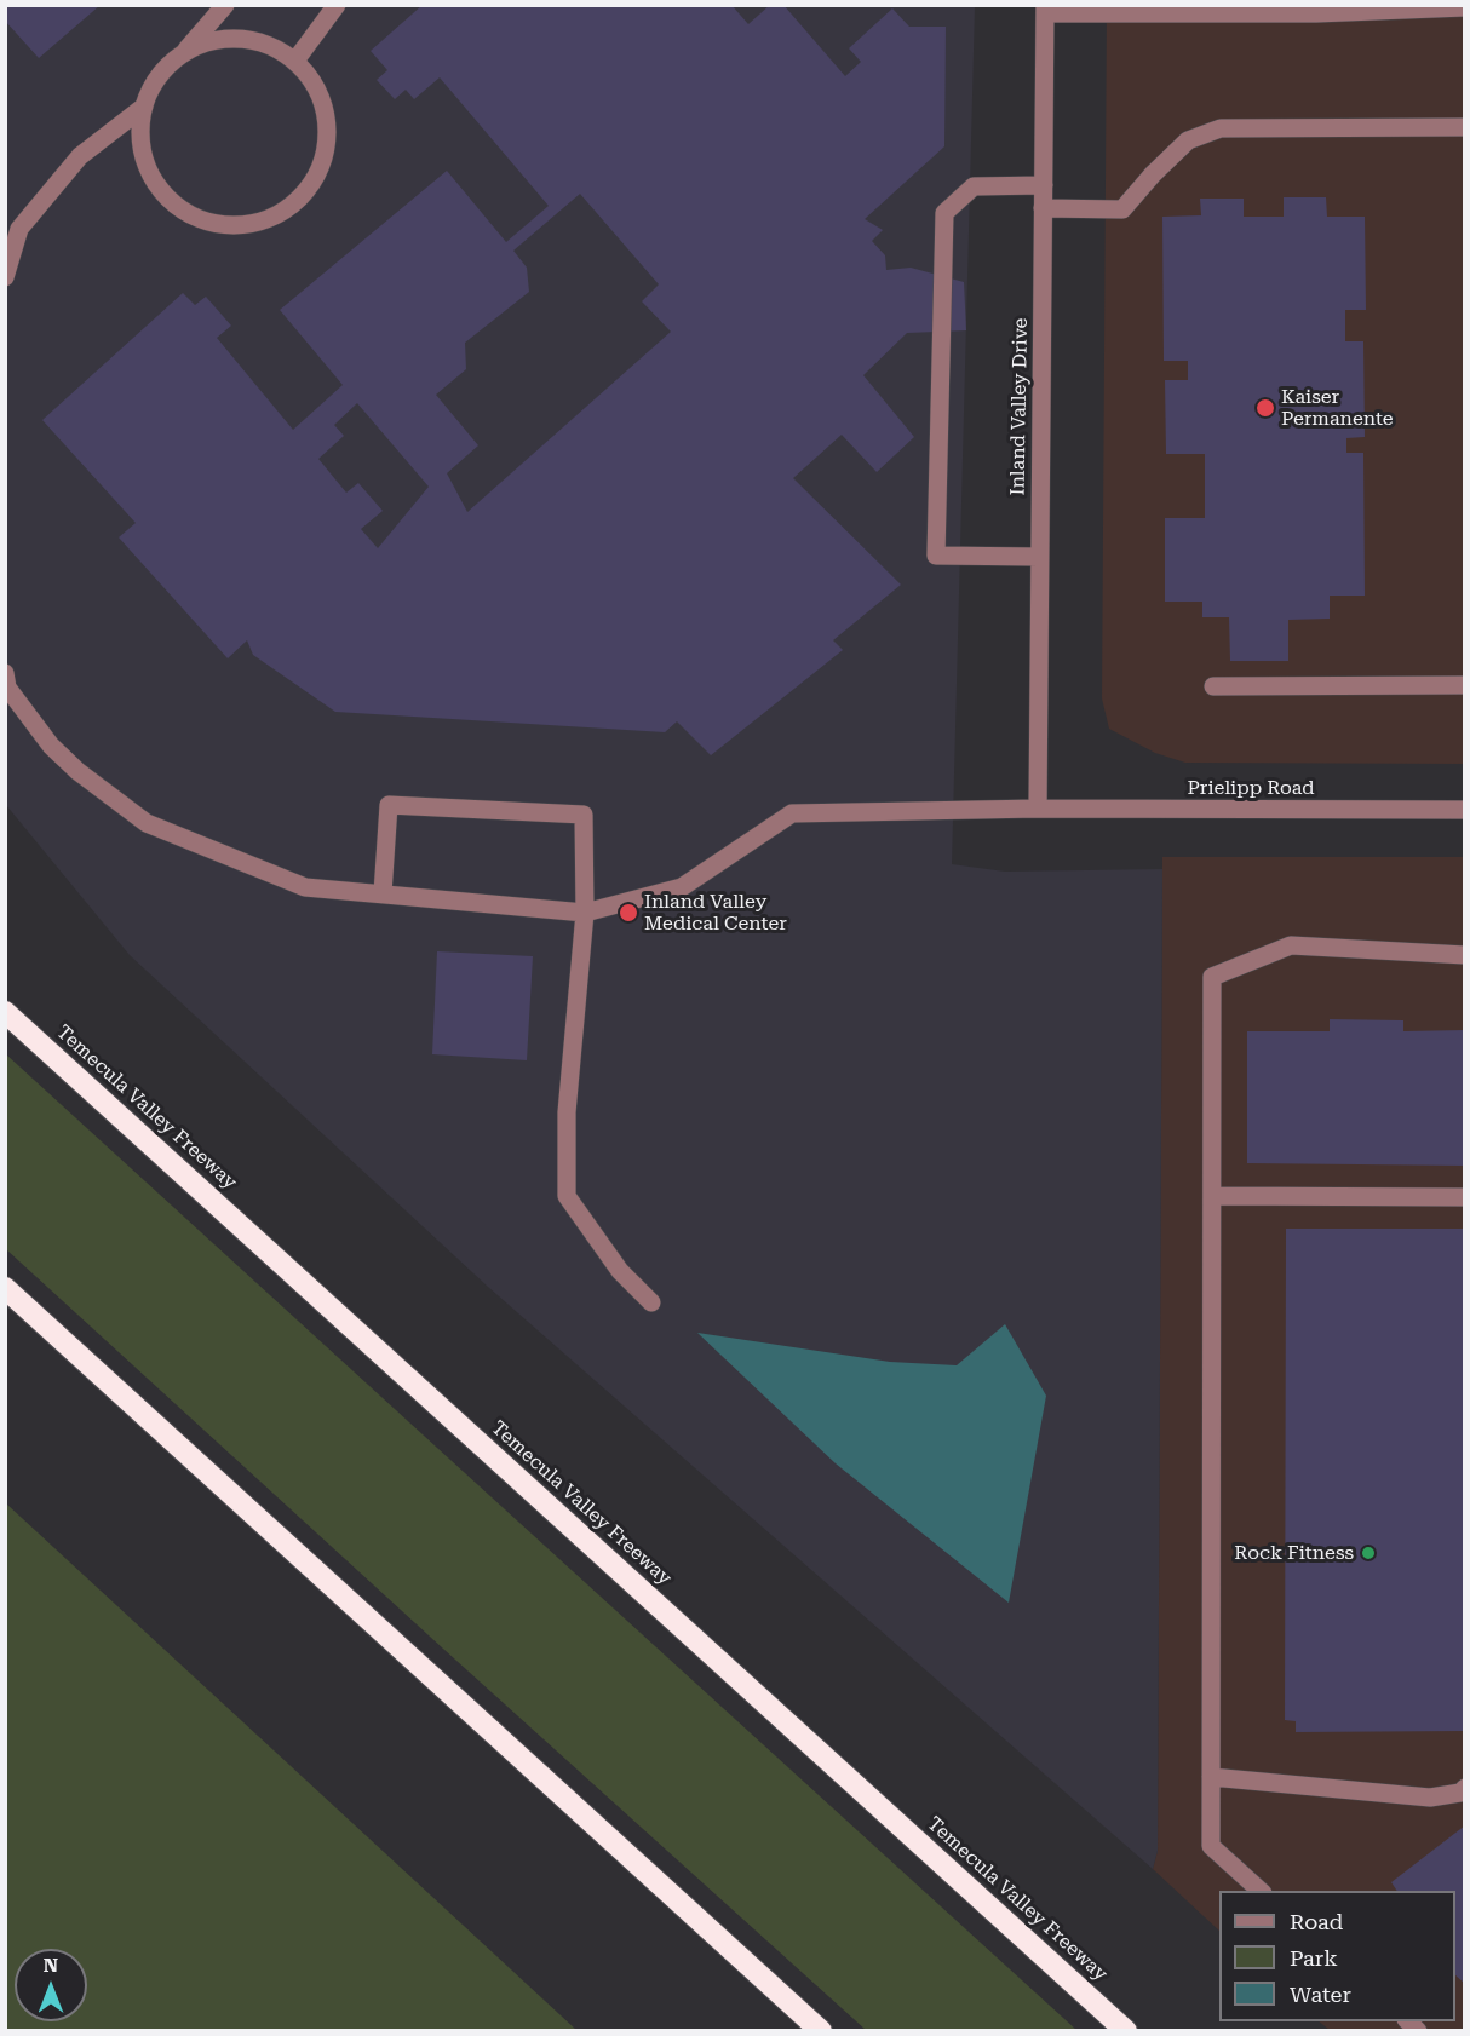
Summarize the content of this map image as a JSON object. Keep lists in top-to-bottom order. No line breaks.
{"streets":{"highway":["Temecula Valley Freeway"],"street":["Inland Valley Drive","Prielipp Road"]},"crossings":[["Inland Valley Drive","Prielipp Road"]],"places":["Kaiser Permanente","Inland Valley Medical Center","Rock Fitness"],"legend":["Road","Park","Water"],"north":"top"}
